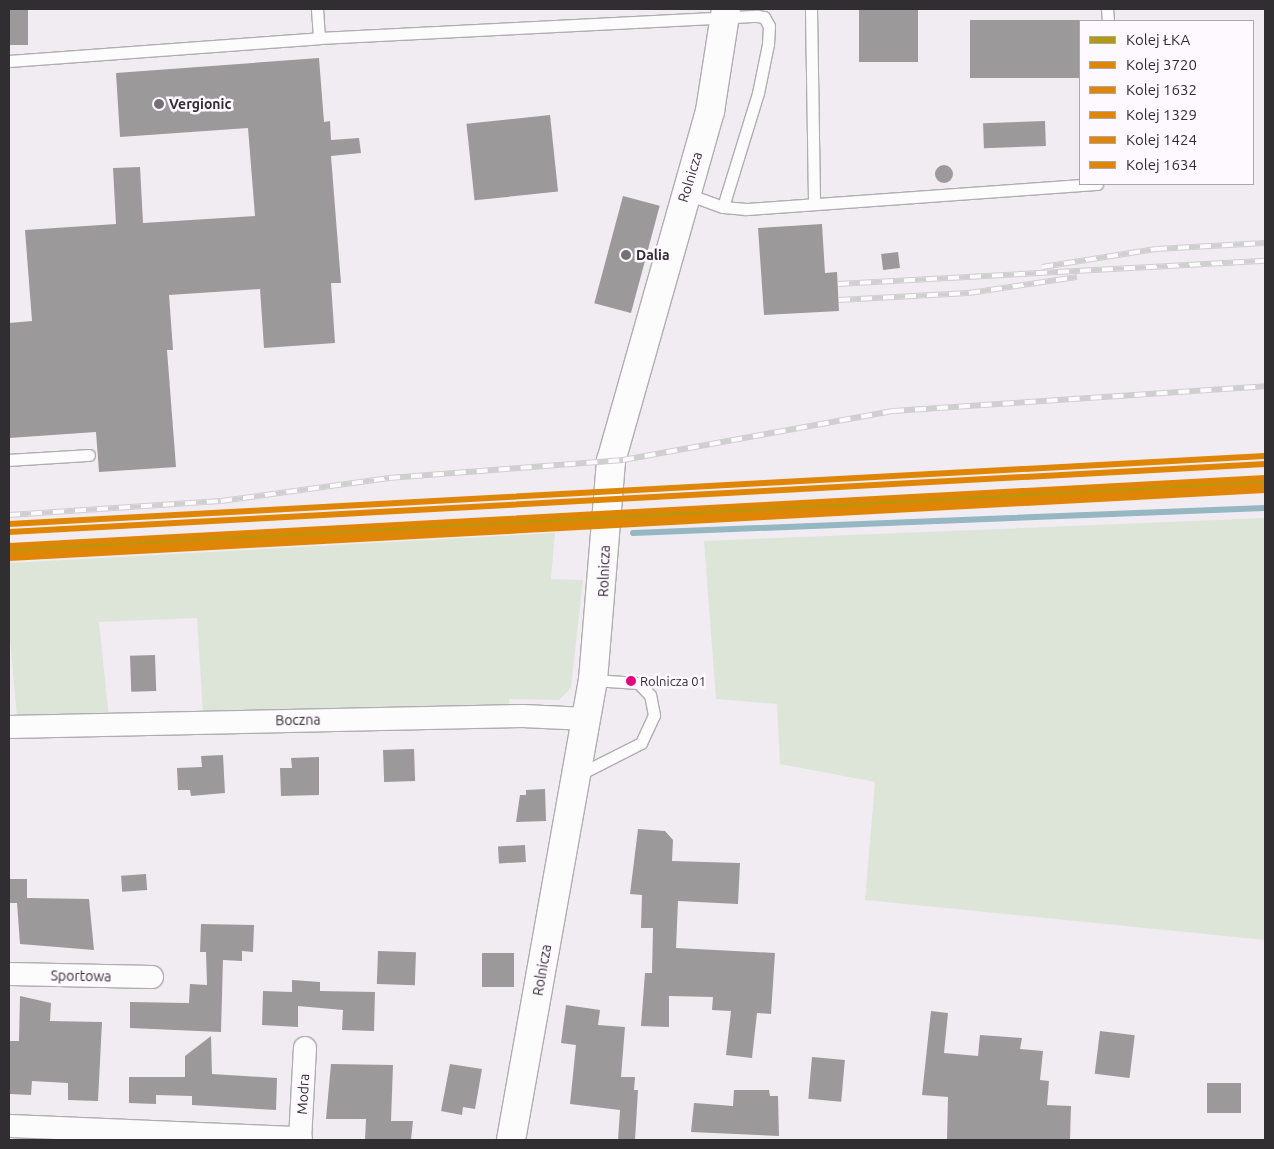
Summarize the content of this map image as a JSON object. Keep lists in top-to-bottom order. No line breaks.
{"streets":{"street":["Rolnicza","Boczna","Sportowa","Modra"]},"crossings":[["Rolnicza","Boczna"]],"places":["Vergionic","Dalia","Rolnicza 01"],"lines":["rail line 1634","rail line 1329","rail line 1632","rail line ŁKA","rail line 1424","rail line 3720"],"legend":["Kolej ŁKA","Kolej 3720","Kolej 1632","Kolej 1329","Kolej 1424","Kolej 1634"]}
